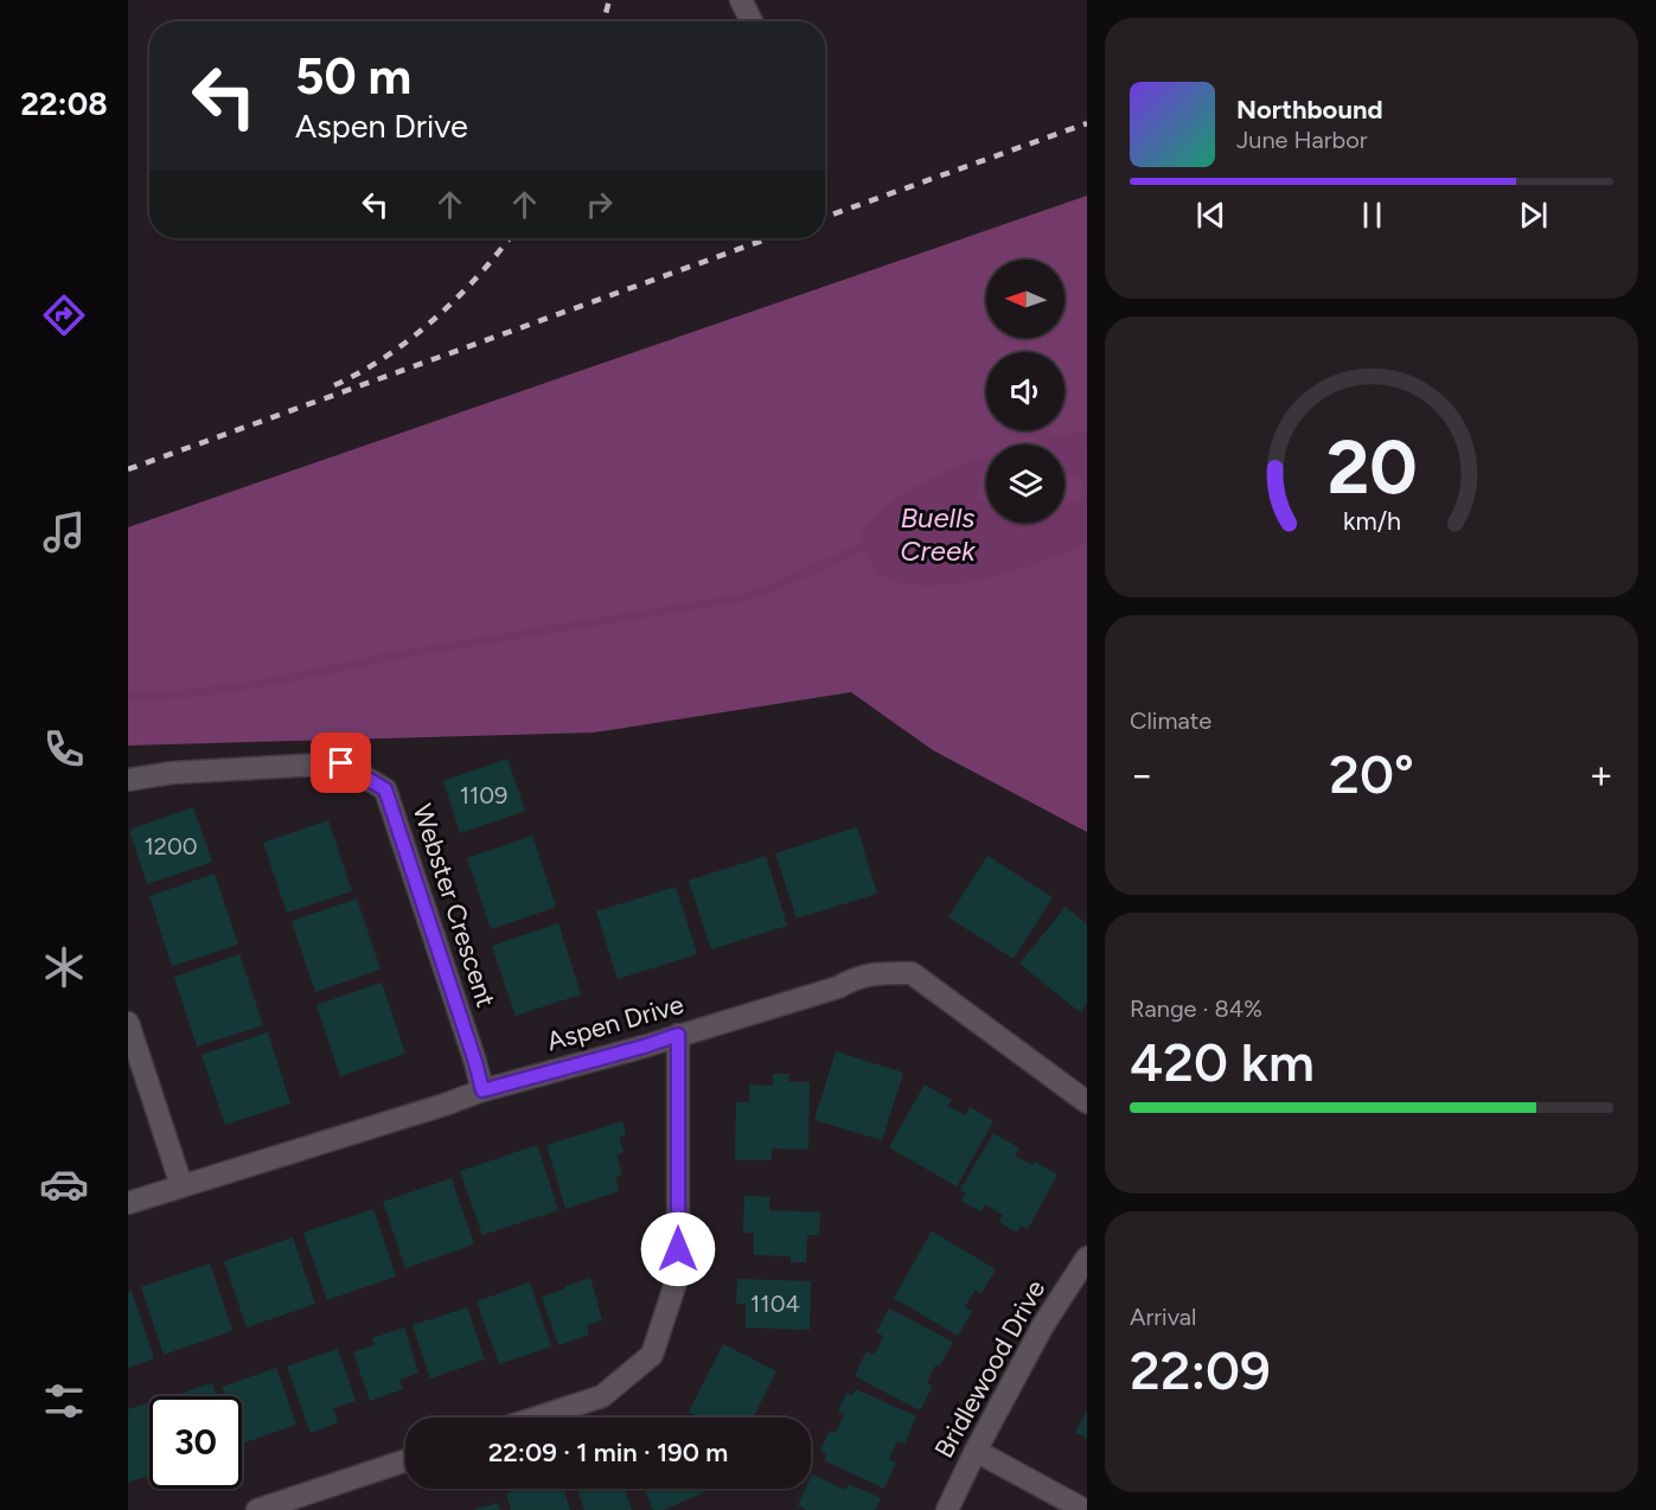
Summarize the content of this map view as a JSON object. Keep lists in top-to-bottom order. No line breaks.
{"streets":{"street":["Webster Crescent","Aspen Drive","Bridlewood Drive"]},"crossings":[["Webster Crescent","Aspen Drive"]],"water":["Buells Creek"],"house_numbers":["1109","1200","1104"],"north":"left","page":{"tabs":"22:08","turn":["50 m","Aspen Drive"],"song":["Northbound","June Harbor"],"tile":["Climate",["Range · 84%","420 km"],["Arrival","22:09"]],"heat":["−","20°","+"],"limit":"30","trip":"22:09 · 1 min · 190 m","gauge":["20","km/h"]}}
